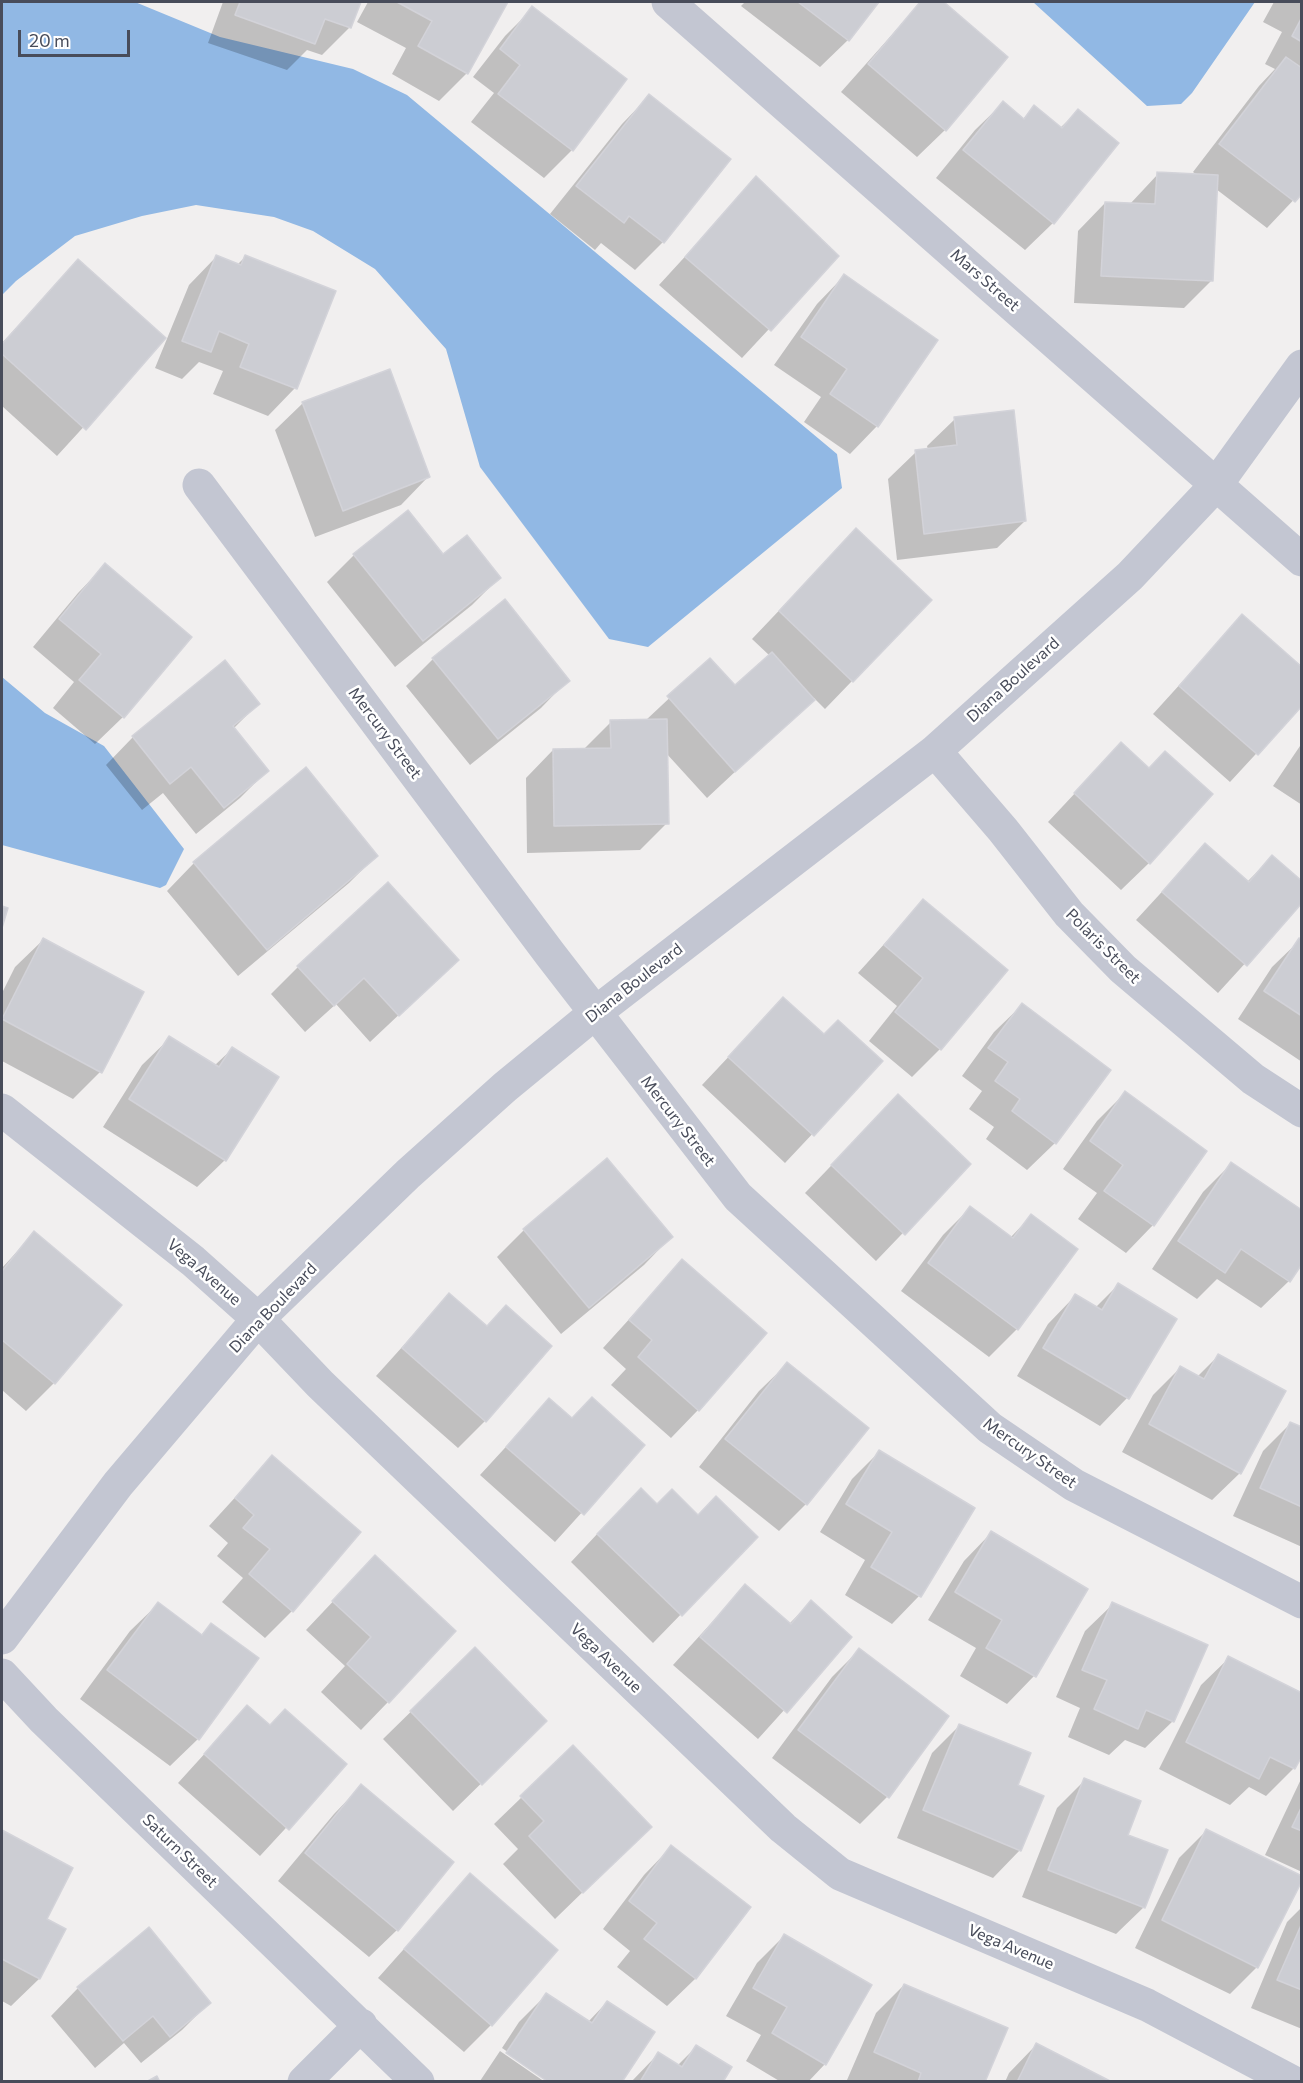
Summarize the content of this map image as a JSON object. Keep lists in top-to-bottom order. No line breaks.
{"streets":{"street":["Mars Street","Diana Boulevard","Mercury Street","Polaris Street","Vega Avenue","Saturn Street"]},"crossings":[["Mars Street","Diana Boulevard"],["Diana Boulevard","Mercury Street"],["Diana Boulevard","Polaris Street"],["Diana Boulevard","Vega Avenue"]],"scale_bar":"20 m"}
